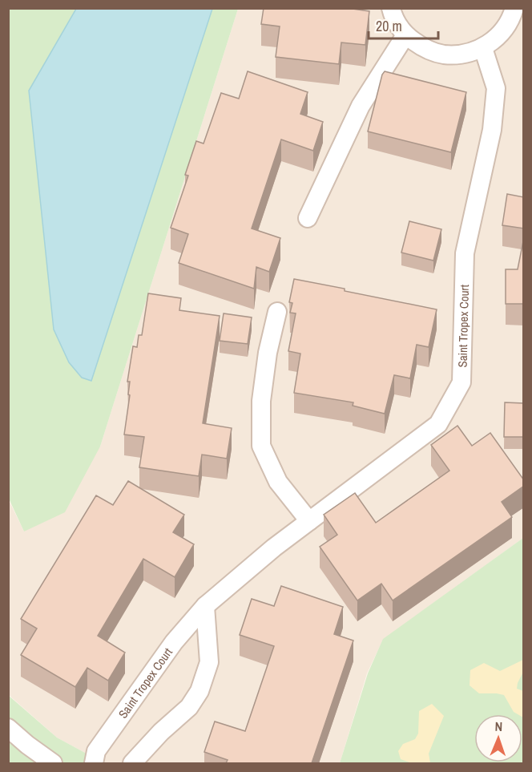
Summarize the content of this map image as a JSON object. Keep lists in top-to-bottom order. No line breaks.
{"streets":{"street":["Saint Tropex Court"]},"scale_bar":"20 m","north":"top"}
